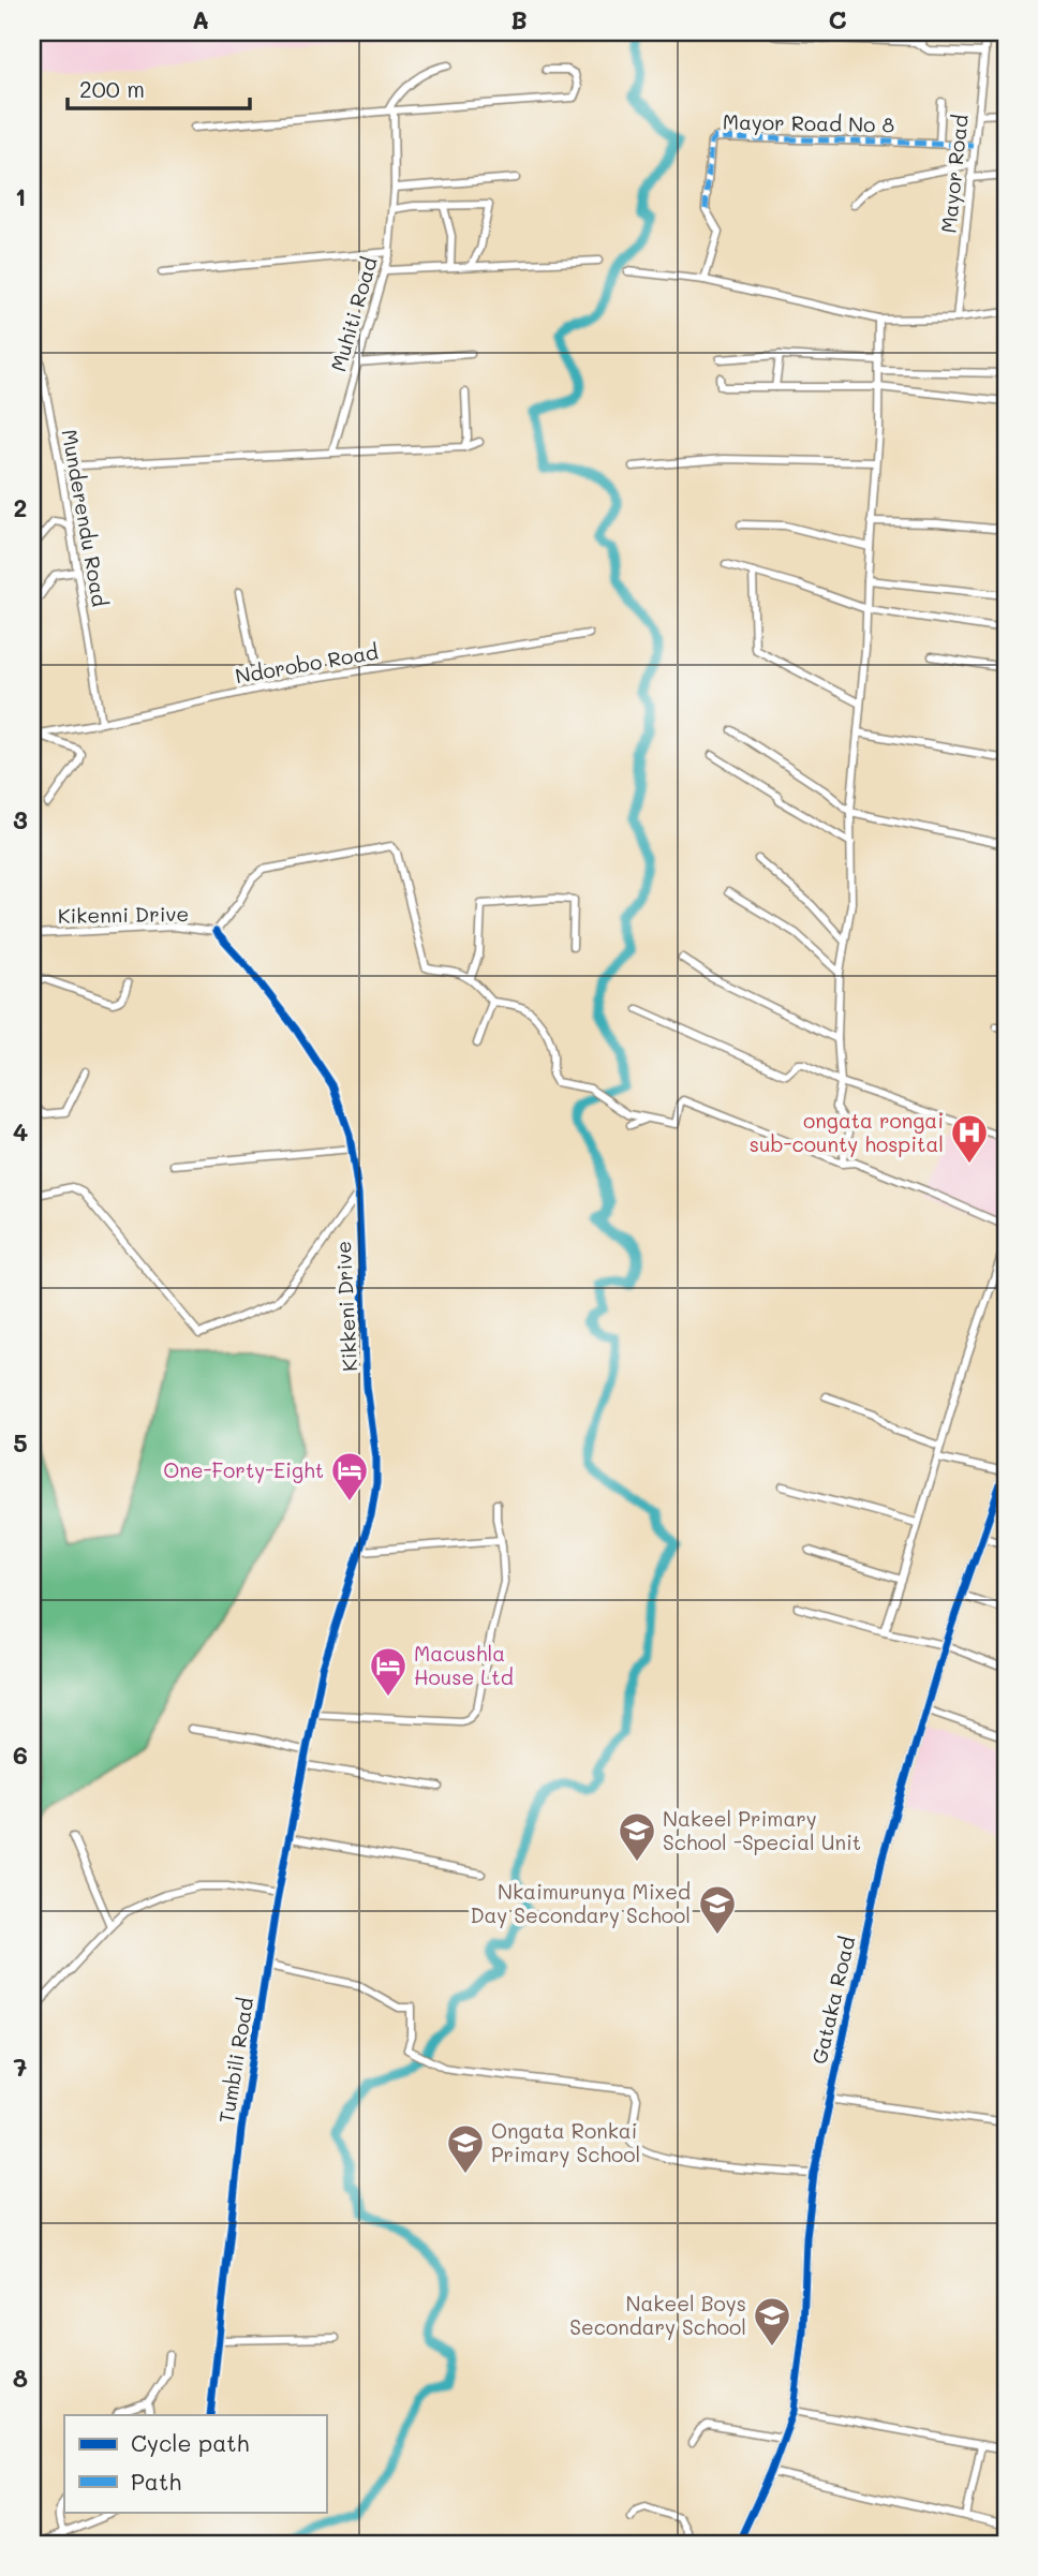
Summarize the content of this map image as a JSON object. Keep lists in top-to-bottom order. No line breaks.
{"streets":{"street":["Mayor Road No 8","Mayor Road","Muhiti Road","Munderendu Road","Ndorobo Road","Kikenni Drive","Kikkeni Drive","Gataka Road","Tumbili Road"]},"crossings":[["Mayor Road No 8","Mayor Road"],["Munderendu Road","Ndorobo Road"],["Kikenni Drive","Kikkeni Drive"],["Kikkeni Drive","Tumbili Road"]],"places":{"hospital":["ongata rongai sub-county hospital"],"hotel":["One-Forty-Eight","Macushla House Ltd"],"school or university":["Nakeel Primary School -Special Unit","Nkaimurunya Mixed Day Secondary School","Ongata Ronkai Primary School","Nakeel Boys Secondary School"]},"legend":["Cycle path","Path"],"scale_bar":"200 m","grid":{"columns":["A","B","C"],"rows":["1","2","3","4","5","6","7","8"]}}
